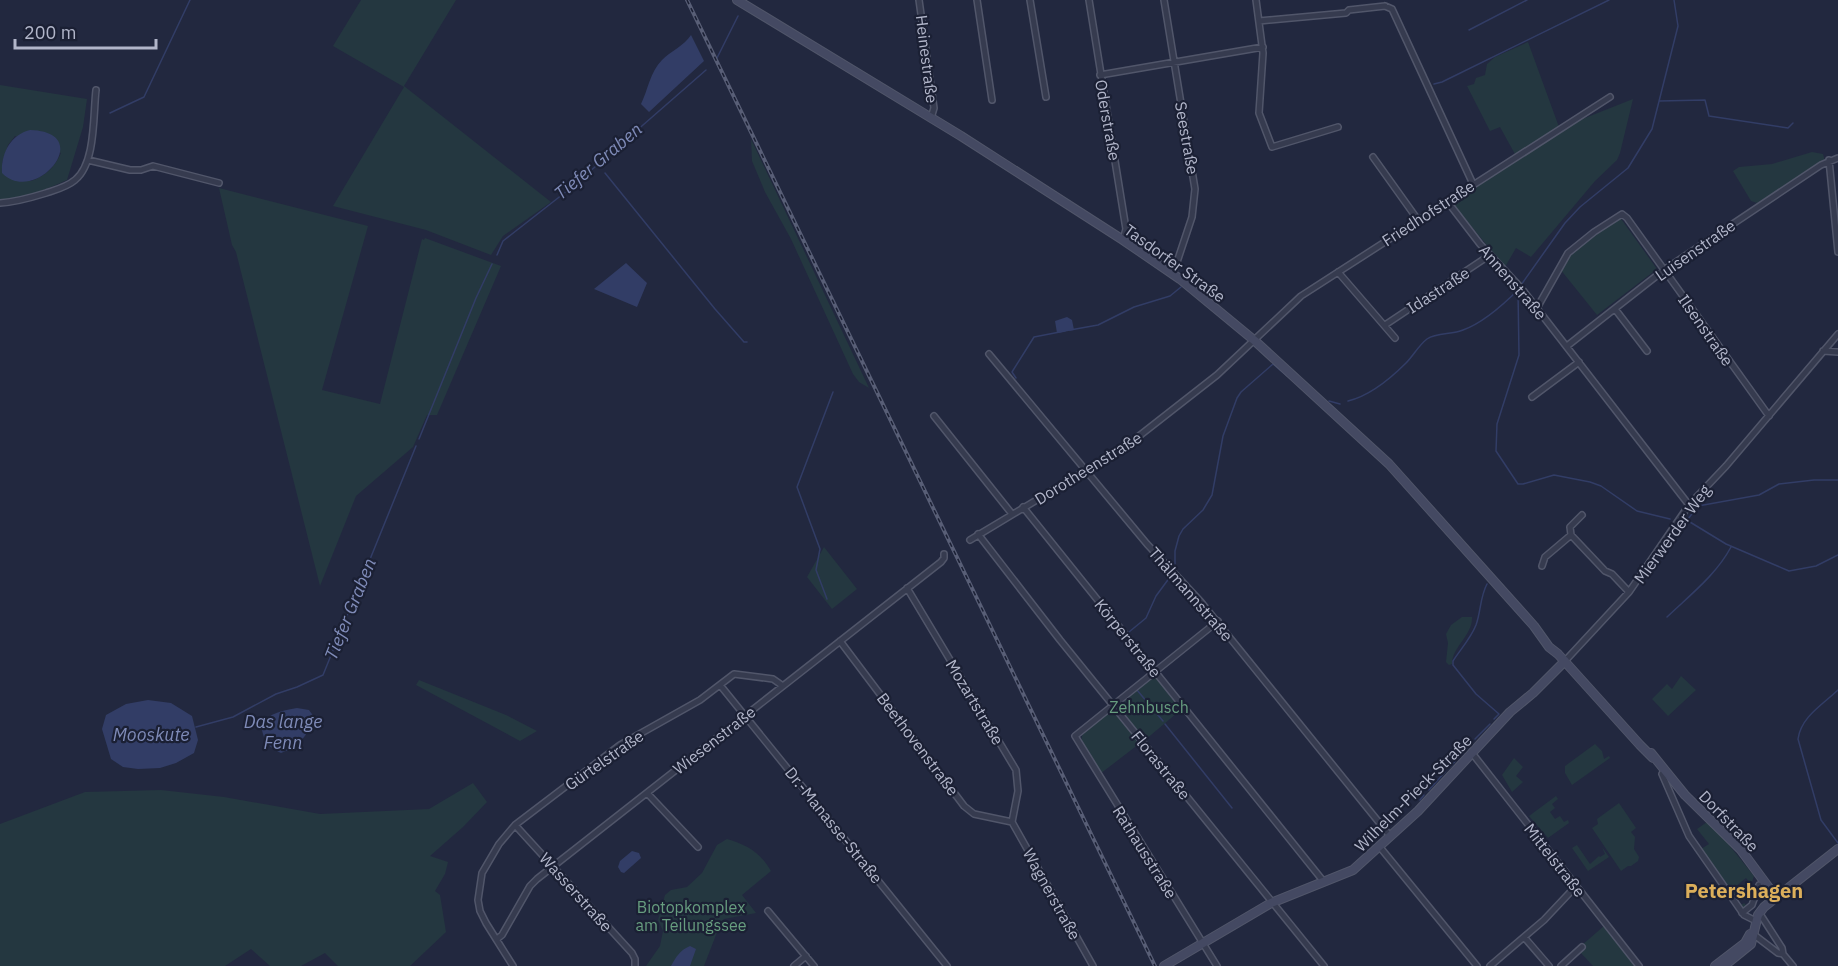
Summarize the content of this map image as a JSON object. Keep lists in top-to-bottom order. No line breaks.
{"streets":{"main road":["Tasdorfer Straße","Wilhelm-Pieck-Straße","Dorfstraße"],"street":["Heinestraße","Oderstraße","Seestraße","Friedhofstraße","Luisenstraße","Annenstraße","Idastraße","Ilsenstraße","Dorotheenstraße","Mierwerder Weg","Thälmannstraße","Körperstraße","Mozartstraße","Wiesenstraße","Beethovenstraße","Gürtelstraße","Florastraße","Dr.-Manasse-Straße","Rathausstraße","Mittelstraße","Wasserstraße","Wagnerstraße"]},"crossings":[["Heinestraße","Tasdorfer Straße"],["Oderstraße","Tasdorfer Straße"],["Seestraße","Tasdorfer Straße"],["Friedhofstraße","Tasdorfer Straße"],["Friedhofstraße","Annenstraße"],["Friedhofstraße","Dorotheenstraße"],["Luisenstraße","Annenstraße"],["Luisenstraße","Ilsenstraße"],["Tasdorfer Straße","Dorotheenstraße"],["Tasdorfer Straße","Mierwerder Weg"],["Tasdorfer Straße","Wilhelm-Pieck-Straße"],["Tasdorfer Straße","Dorfstraße"],["Annenstraße","Idastraße"],["Annenstraße","Ilsenstraße"],["Annenstraße","Mierwerder Weg"],["Ilsenstraße","Mierwerder Weg"],["Dorotheenstraße","Thälmannstraße"],["Dorotheenstraße","Körperstraße"],["Dorotheenstraße","Florastraße"],["Mierwerder Weg","Wilhelm-Pieck-Straße"],["Mierwerder Weg","Dorfstraße"],["Thälmannstraße","Wilhelm-Pieck-Straße"],["Körperstraße","Wilhelm-Pieck-Straße"],["Mozartstraße","Wiesenstraße"],["Mozartstraße","Beethovenstraße"],["Mozartstraße","Wagnerstraße"],["Wiesenstraße","Beethovenstraße"],["Wiesenstraße","Gürtelstraße"],["Wiesenstraße","Dr.-Manasse-Straße"],["Wiesenstraße","Wasserstraße"],["Beethovenstraße","Wagnerstraße"],["Gürtelstraße","Dr.-Manasse-Straße"],["Gürtelstraße","Wasserstraße"],["Florastraße","Wilhelm-Pieck-Straße"],["Florastraße","Rathausstraße"],["Wilhelm-Pieck-Straße","Dorfstraße"],["Wilhelm-Pieck-Straße","Rathausstraße"],["Wilhelm-Pieck-Straße","Mittelstraße"]],"districts":["Petershagen"],"water":["Tiefer Graben","Das lange Fenn","Mooskute"],"parks":["Zehnbusch","Biotopkomplex am Teilungssee"],"scale_bar":"200 m"}
